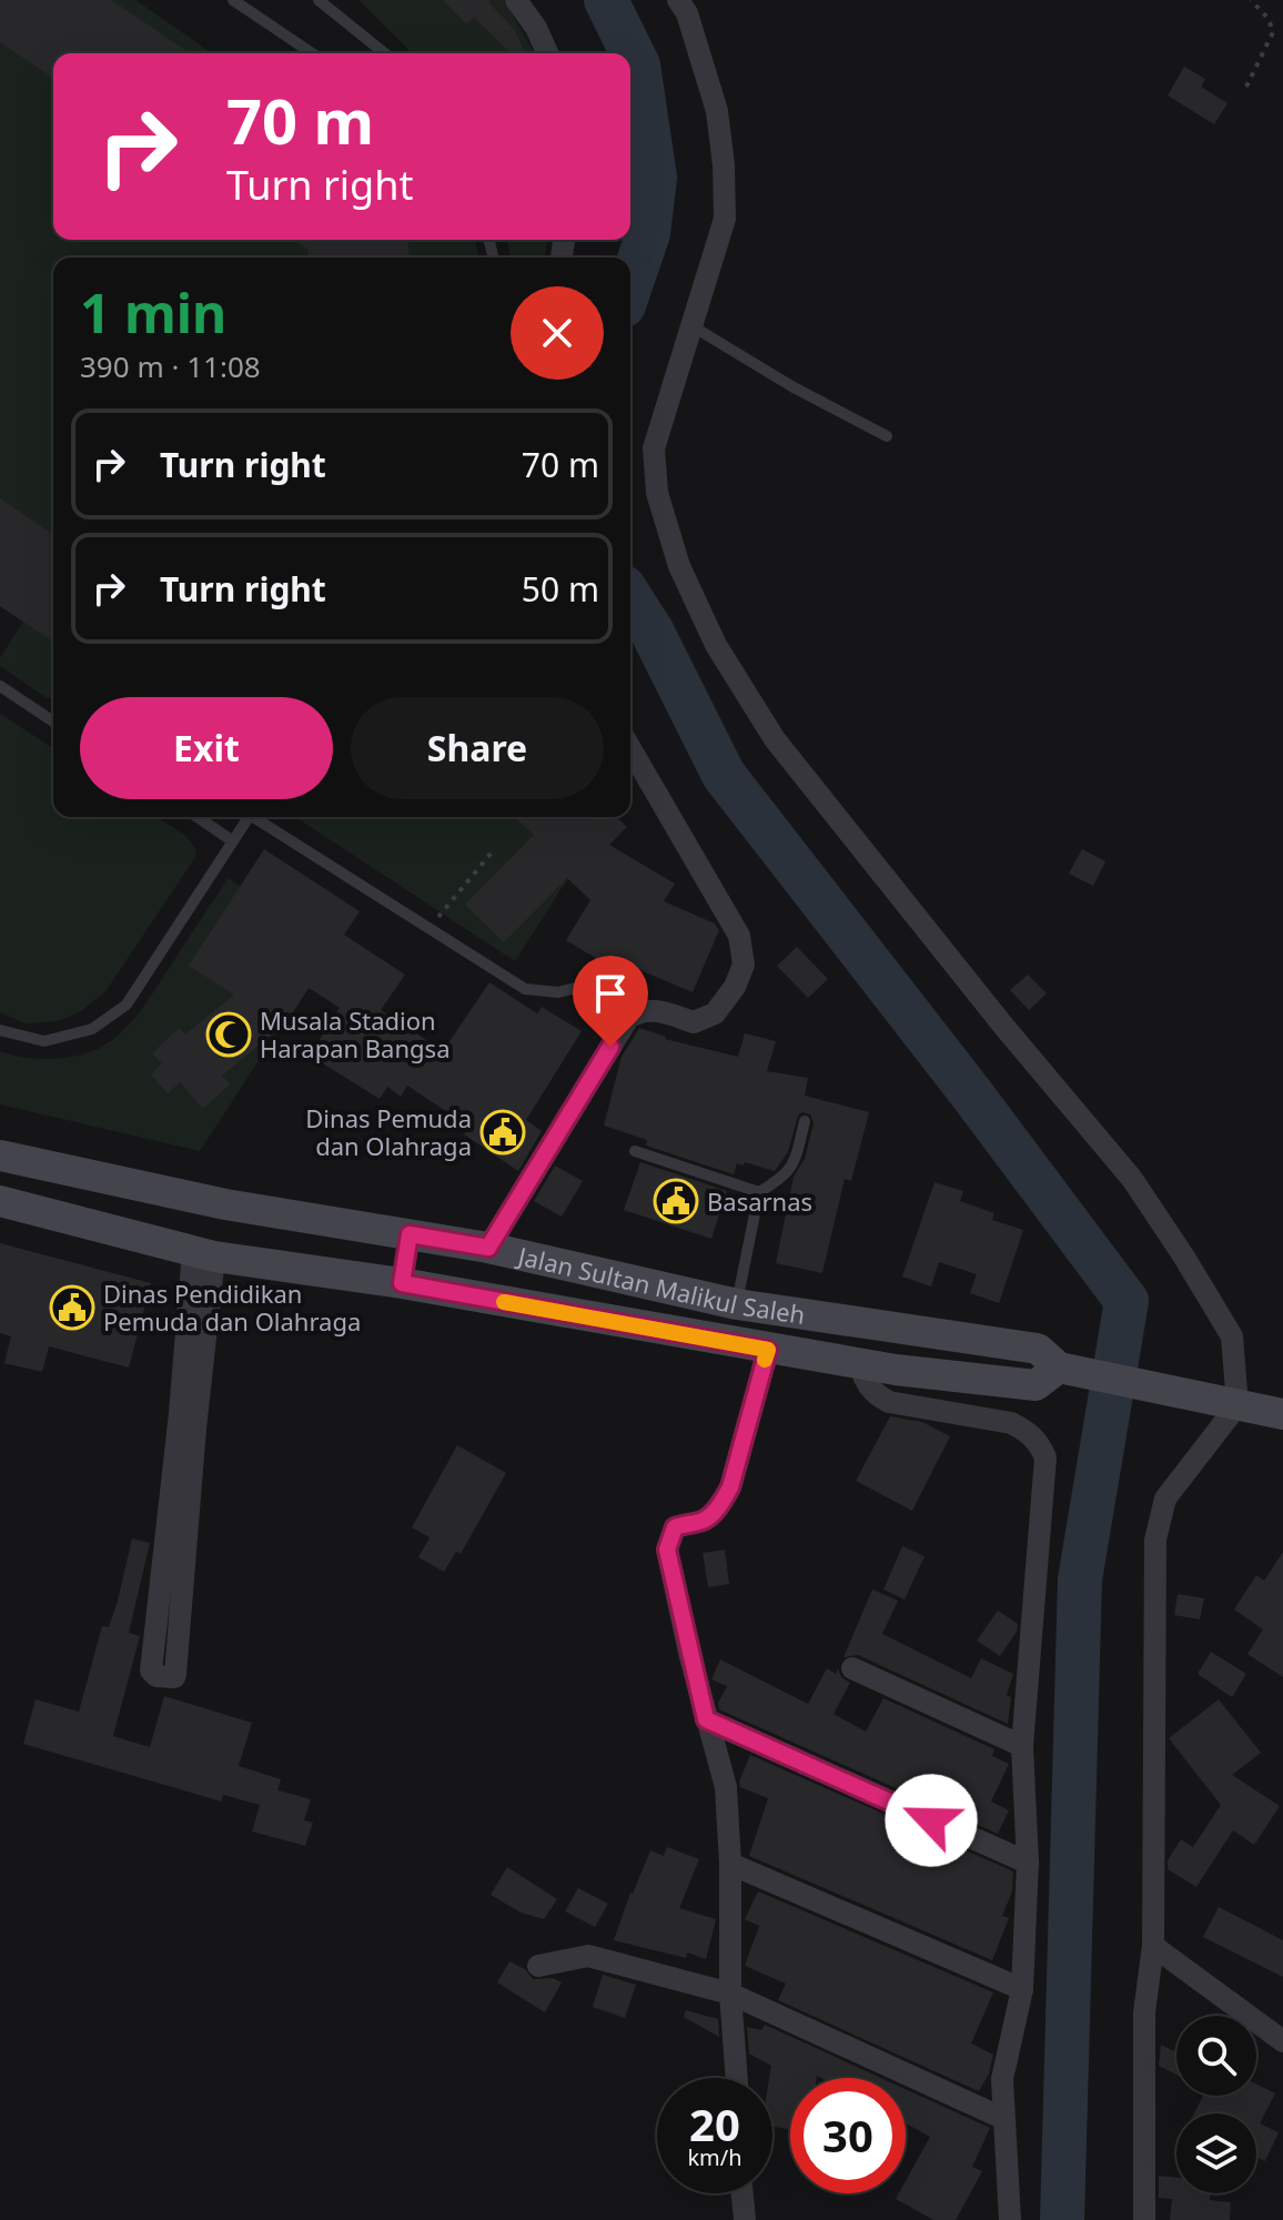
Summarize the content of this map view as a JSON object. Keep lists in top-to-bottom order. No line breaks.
{"streets":{"main road":["Jalan Sultan Malikul Saleh"]},"places":{"mosque":["Musala Stadion Harapan Bangsa"],"public building":["Dinas Pemuda dan Olahraga","Basarnas","Dinas Pendidikan Pemuda dan Olahraga"]},"page":{"turn":["70 m","Turn right"],"heading":["1 min","390 m · 11:08"],"list":[{"name":"Turn right","value":"70 m"},{"name":"Turn right","value":"50 m"}],"buttons":["Exit","Share"],"speed":"20 km/h","limit":"30"}}
